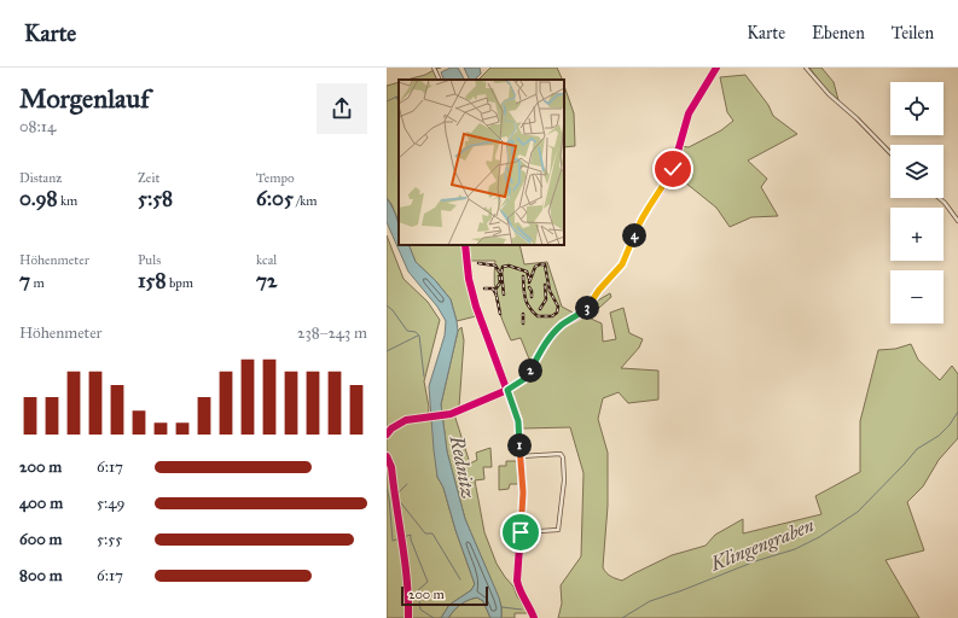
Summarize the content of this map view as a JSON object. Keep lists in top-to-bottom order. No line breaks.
{"water":["Rednitz","Klingengraben"],"scale_bar":"200 m","page":{"header":"Karte","nav":["Karte","Ebenen","Teilen"],"heading":["Morgenlauf","08:14"],"map_buttons":["+","−"],"stats":[["Distanz","0.98 km"],["Zeit","5:58"],["Tempo","6:05 /km"],["Höhenmeter","7 m"],["Puls","158 bpm"],["kcal","72"]],"pins":["4","3","2","1"],"chart":["Höhenmeter","238–243 m"],"list":[{"name":"200 m","note":"6:17"},{"name":"400 m","note":"5:49"},{"name":"600 m","note":"5:55"},{"name":"800 m","note":"6:17"}],"scale":"200 m"}}
